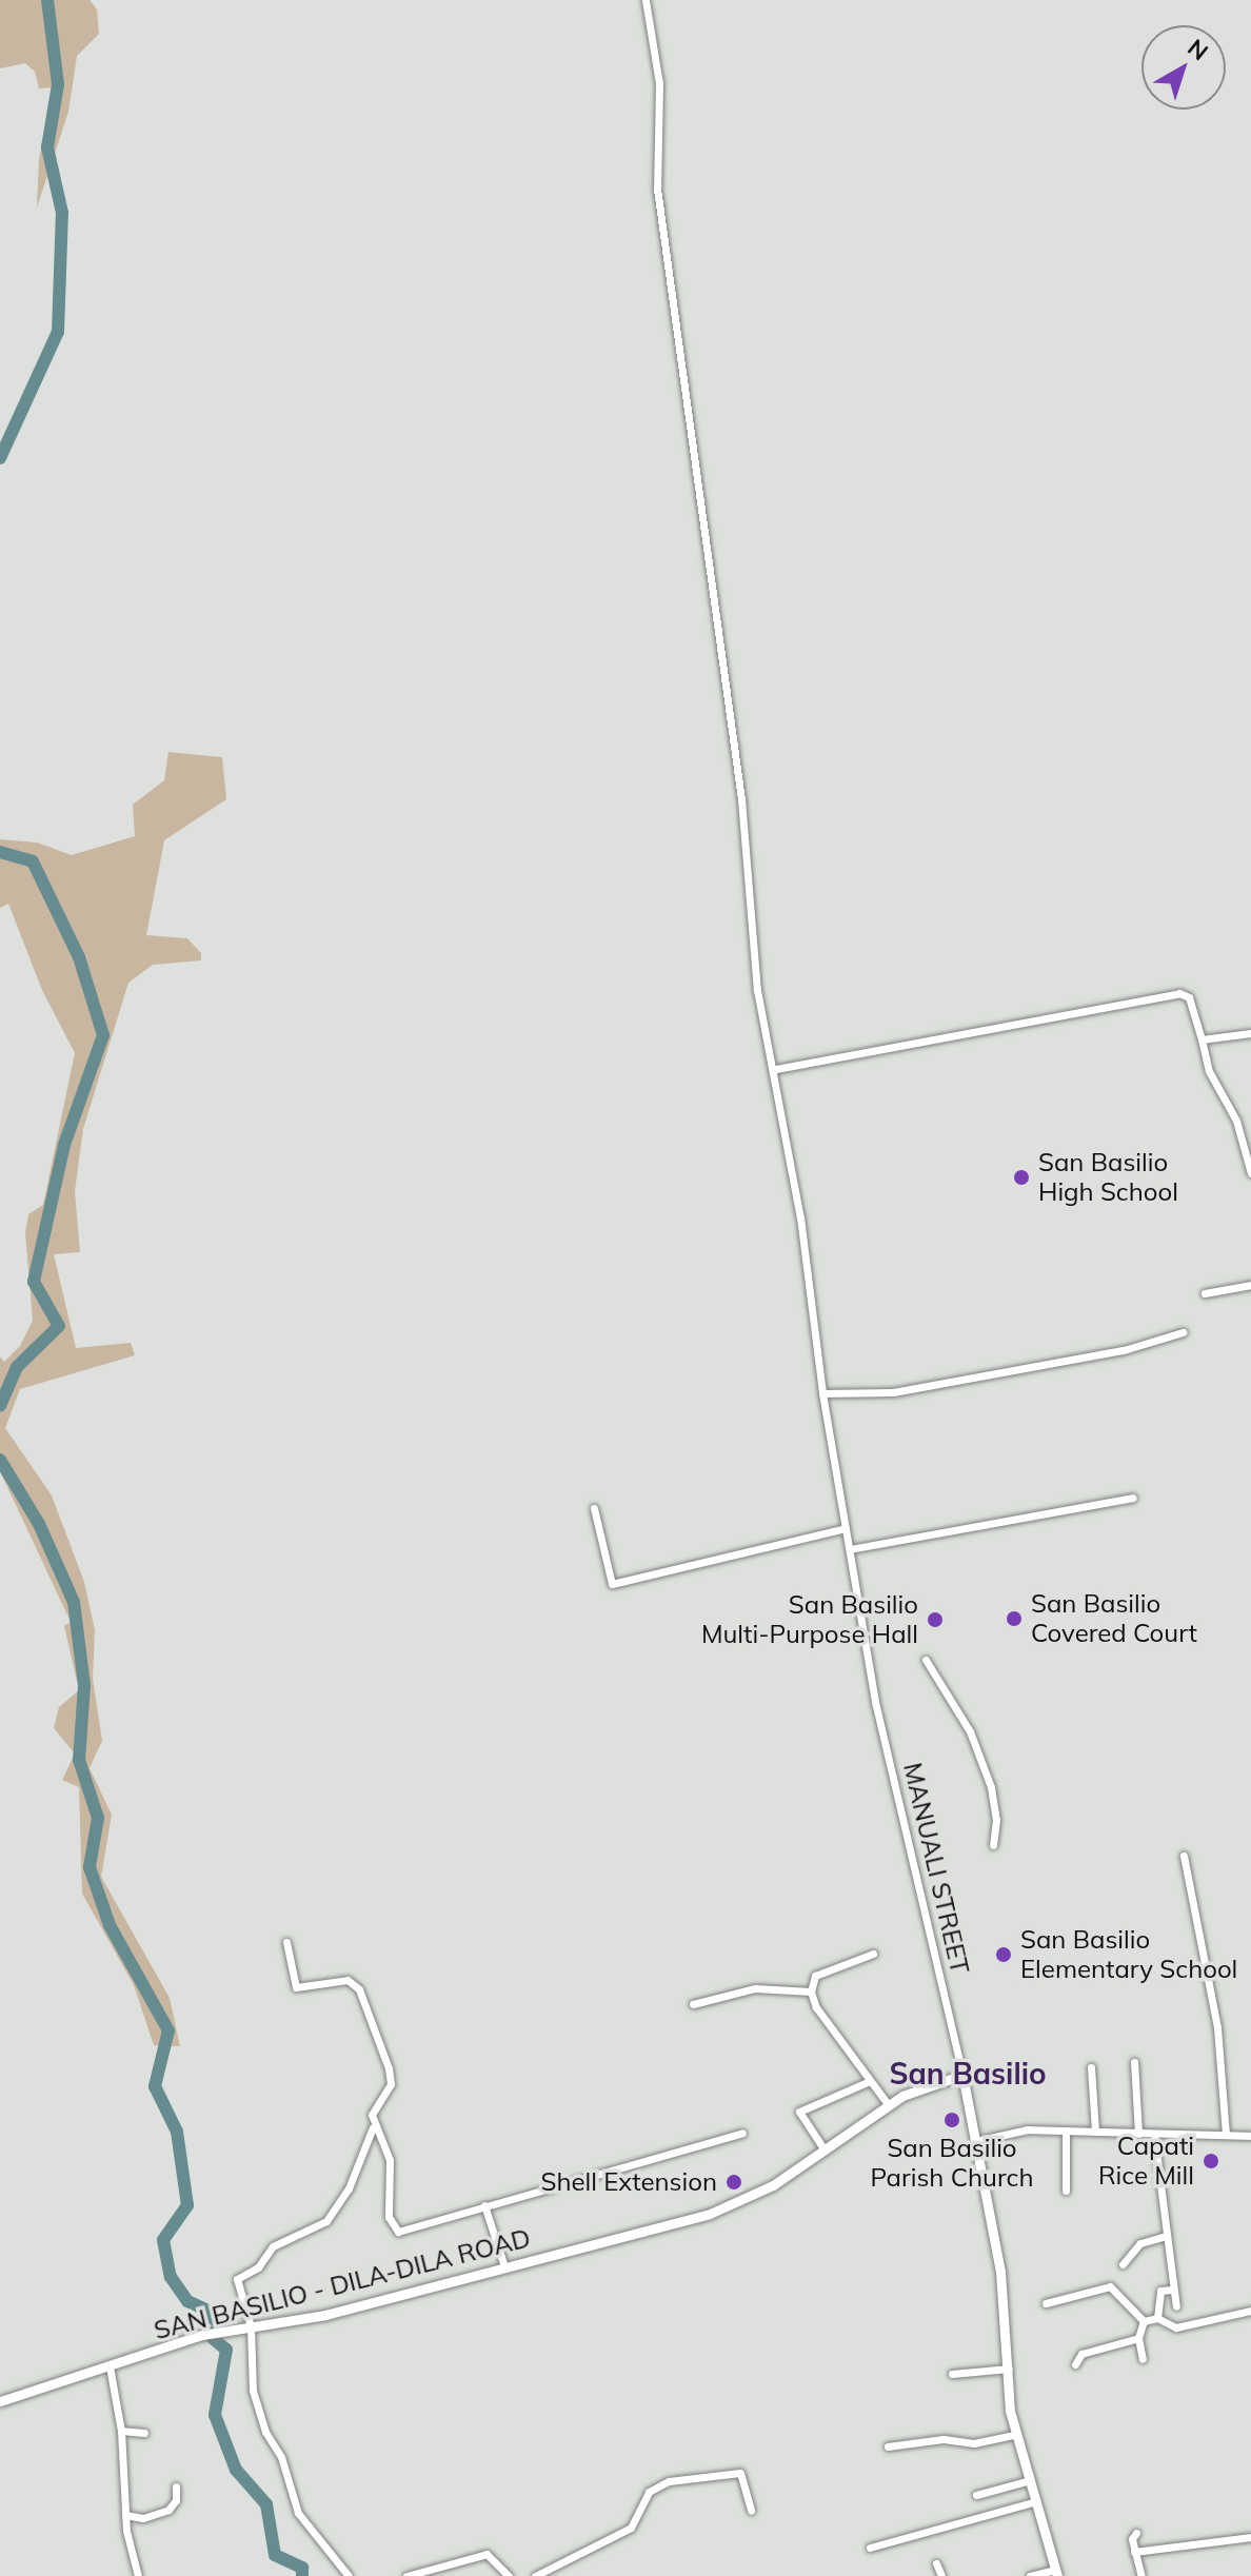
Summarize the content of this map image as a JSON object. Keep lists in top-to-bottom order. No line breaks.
{"streets":{"street":["MANUALI STREET","SAN BASILIO - DILA-DILA ROAD"]},"crossings":[["MANUALI STREET","SAN BASILIO - DILA-DILA ROAD"]],"districts":["San Basilio"],"places":["San Basilio High School","San Basilio Covered Court","San Basilio Multi-Purpose Hall","San Basilio Elementary School","San Basilio Parish Church","Capati Rice Mill","Shell Extension"],"north":"top right"}
